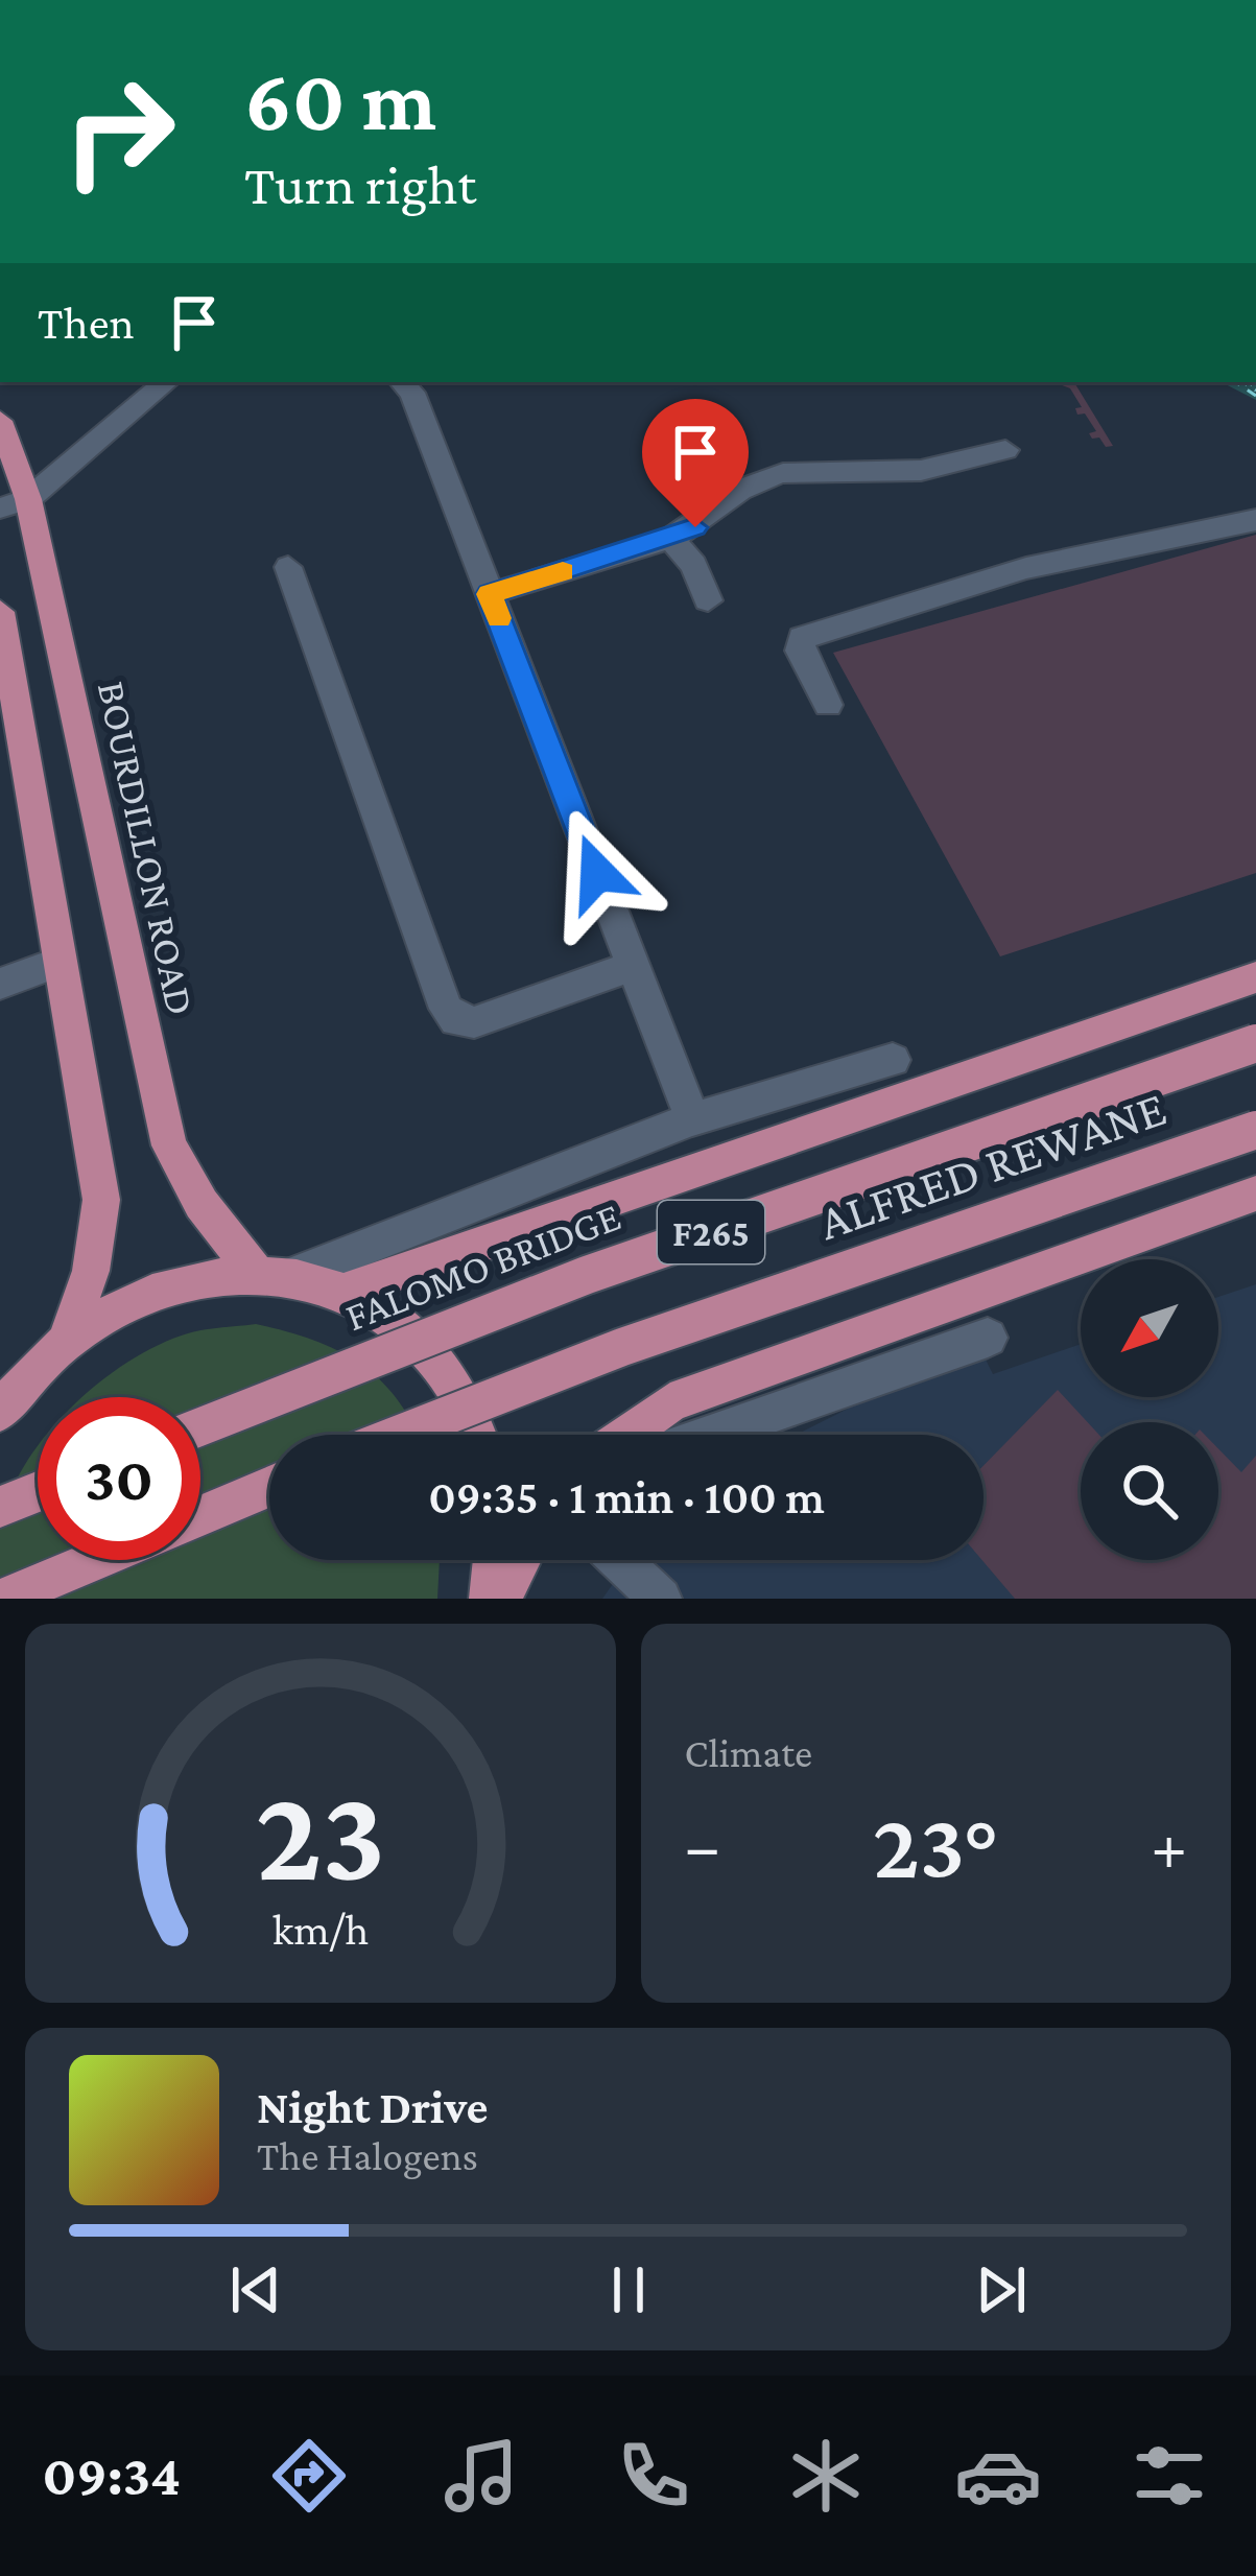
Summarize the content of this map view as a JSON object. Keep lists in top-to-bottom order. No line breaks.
{"streets":{"main road":["BOURDILLON ROAD","ALFRED REWANE","F265","FALOMO BRIDGE"]},"north":"bottom left","page":{"turn":["60 m","Turn right"],"then":"Then","limit":"30","trip":"09:35 · 1 min · 100 m","tile":"Climate","heat":["−","23°","+"],"song":["Night Drive","The Halogens"],"tabs":"09:34","gauge":["23","km/h"]}}
